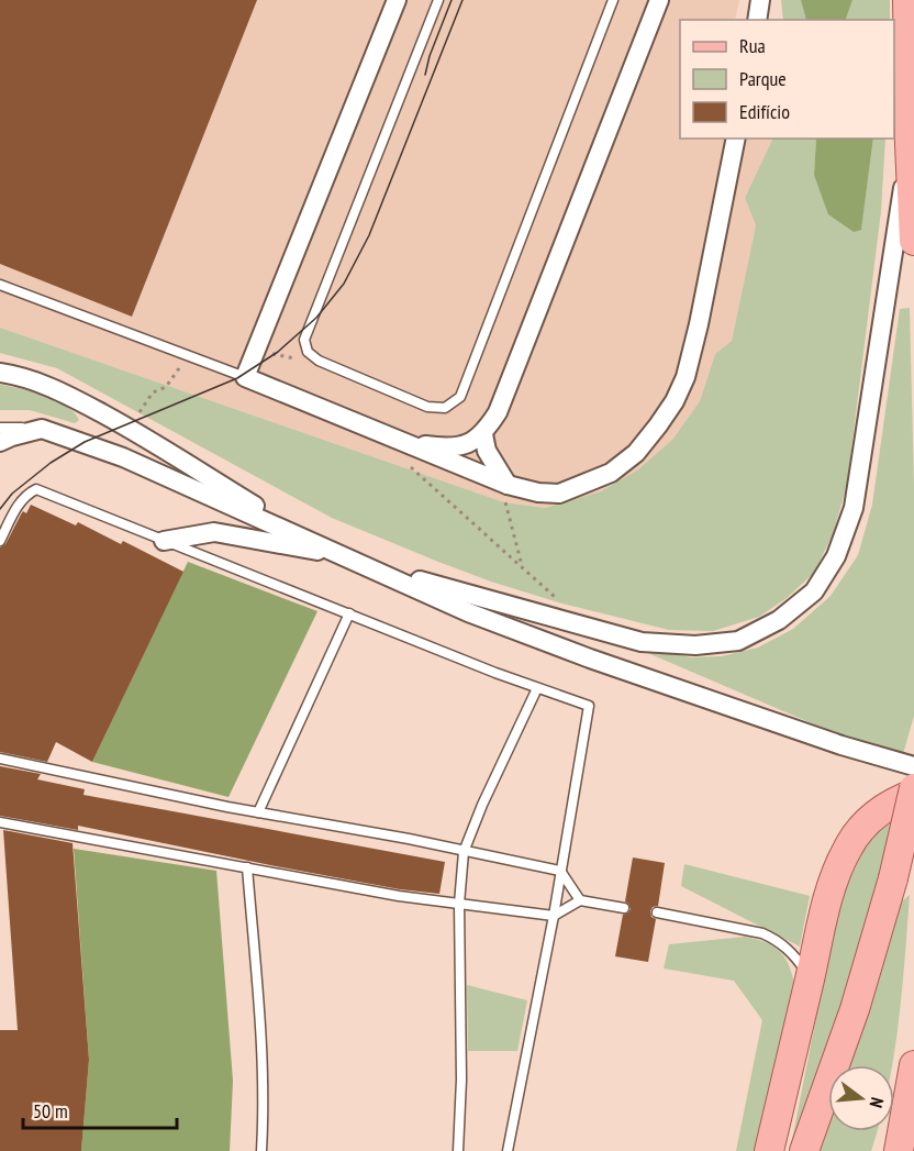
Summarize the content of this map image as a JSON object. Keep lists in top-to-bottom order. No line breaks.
{"legend":["Rua","Parque","Edifício"],"scale_bar":"50 m","north":"right"}
